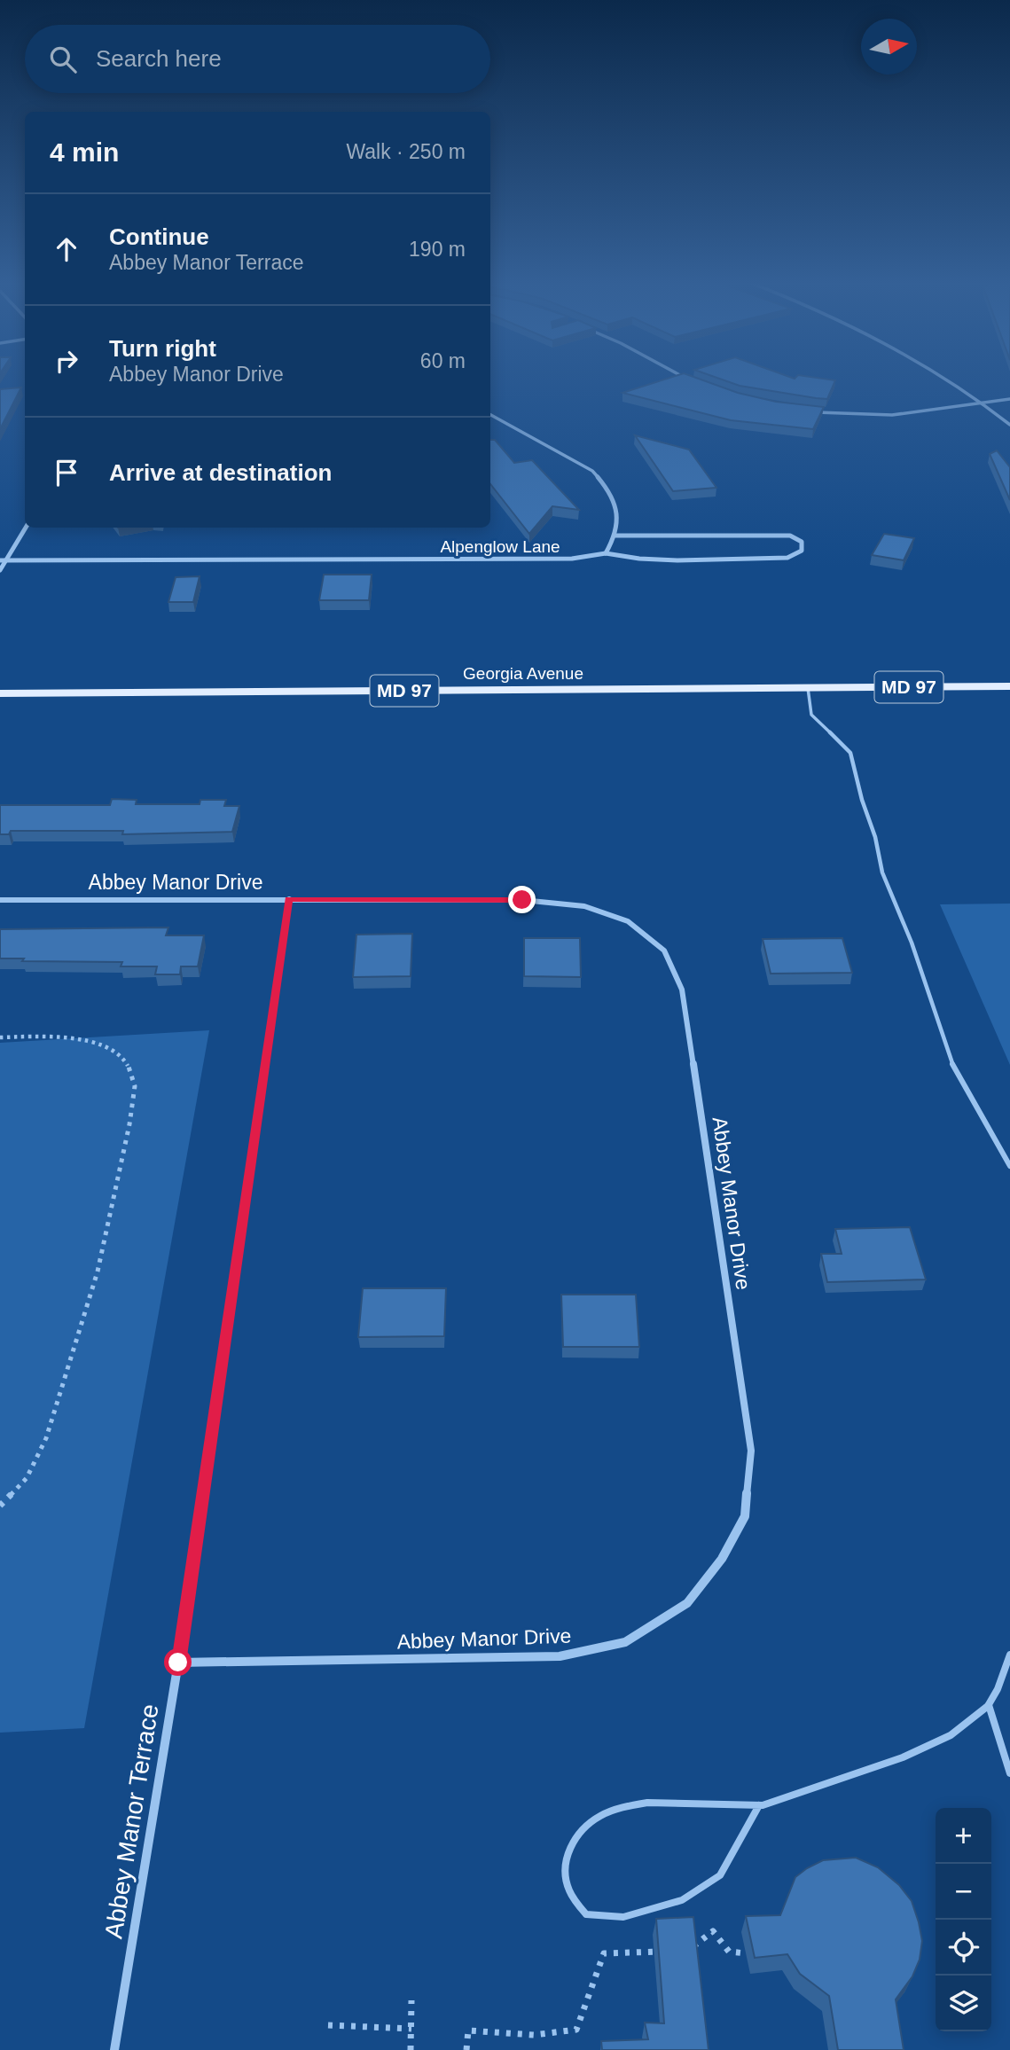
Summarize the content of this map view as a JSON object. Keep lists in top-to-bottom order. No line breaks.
{"streets":{"main road":["Georgia Avenue","MD 97"],"street":["Alpenglow Lane","Abbey Manor Drive","Abbey Manor Terrace"]},"crossings":[["Abbey Manor Drive","Abbey Manor Terrace"]],"north":"right","page":{"search":"Search here","heading":["4 min","Walk · 250 m"],"list":[["Continue","Abbey Manor Terrace","190 m"],["Turn right","Abbey Manor Drive","60 m"],"Arrive at destination"],"map_buttons":["+","−"]}}
